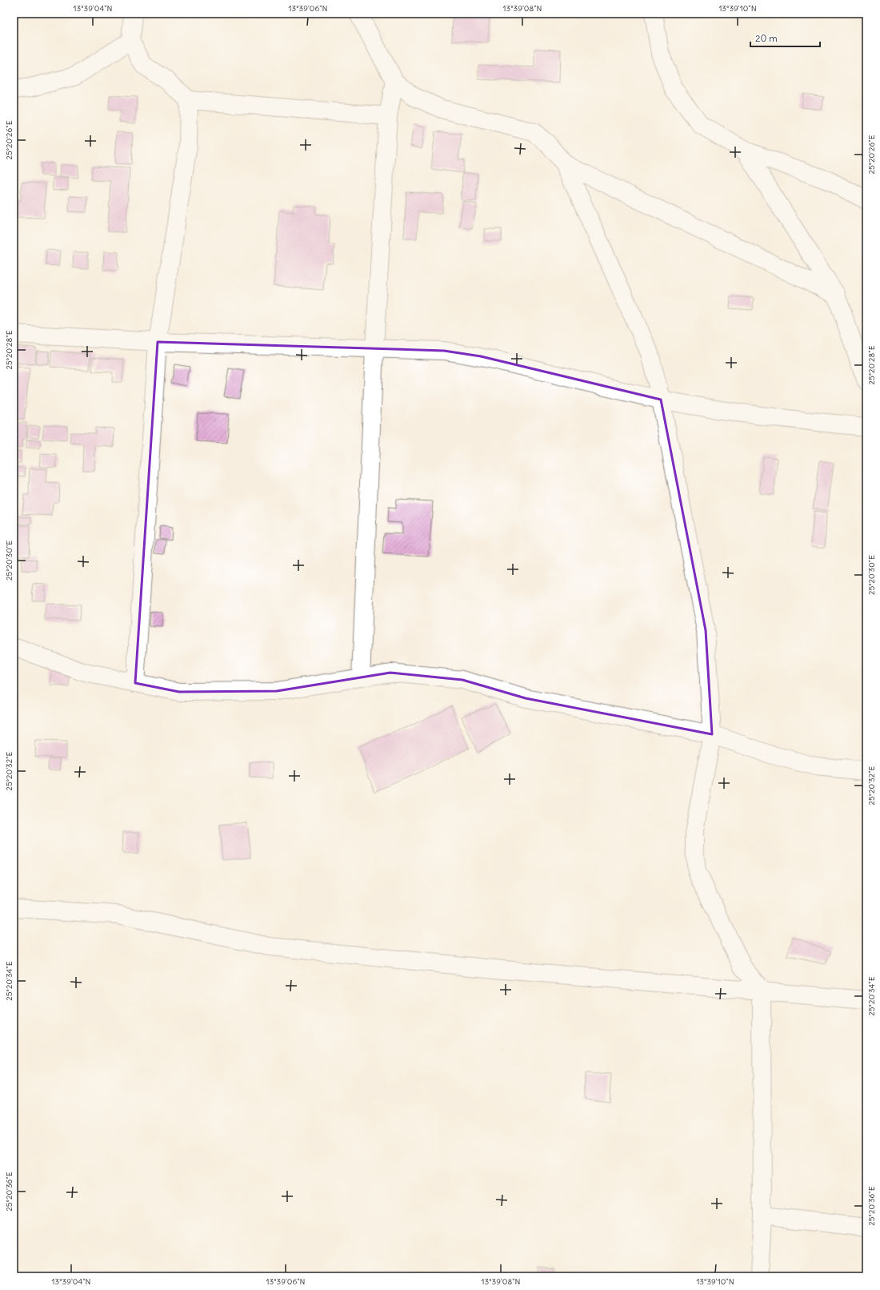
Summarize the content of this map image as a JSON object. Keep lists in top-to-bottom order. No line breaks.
{"scale_bar":"20 m","coordinates":["13°39'04\"N","13°39'06\"N","13°39'08\"N","13°39'10\"N","25°20'26\"E","25°20'28\"E","25°20'30\"E","25°20'32\"E","25°20'34\"E","25°20'36\"E"]}
